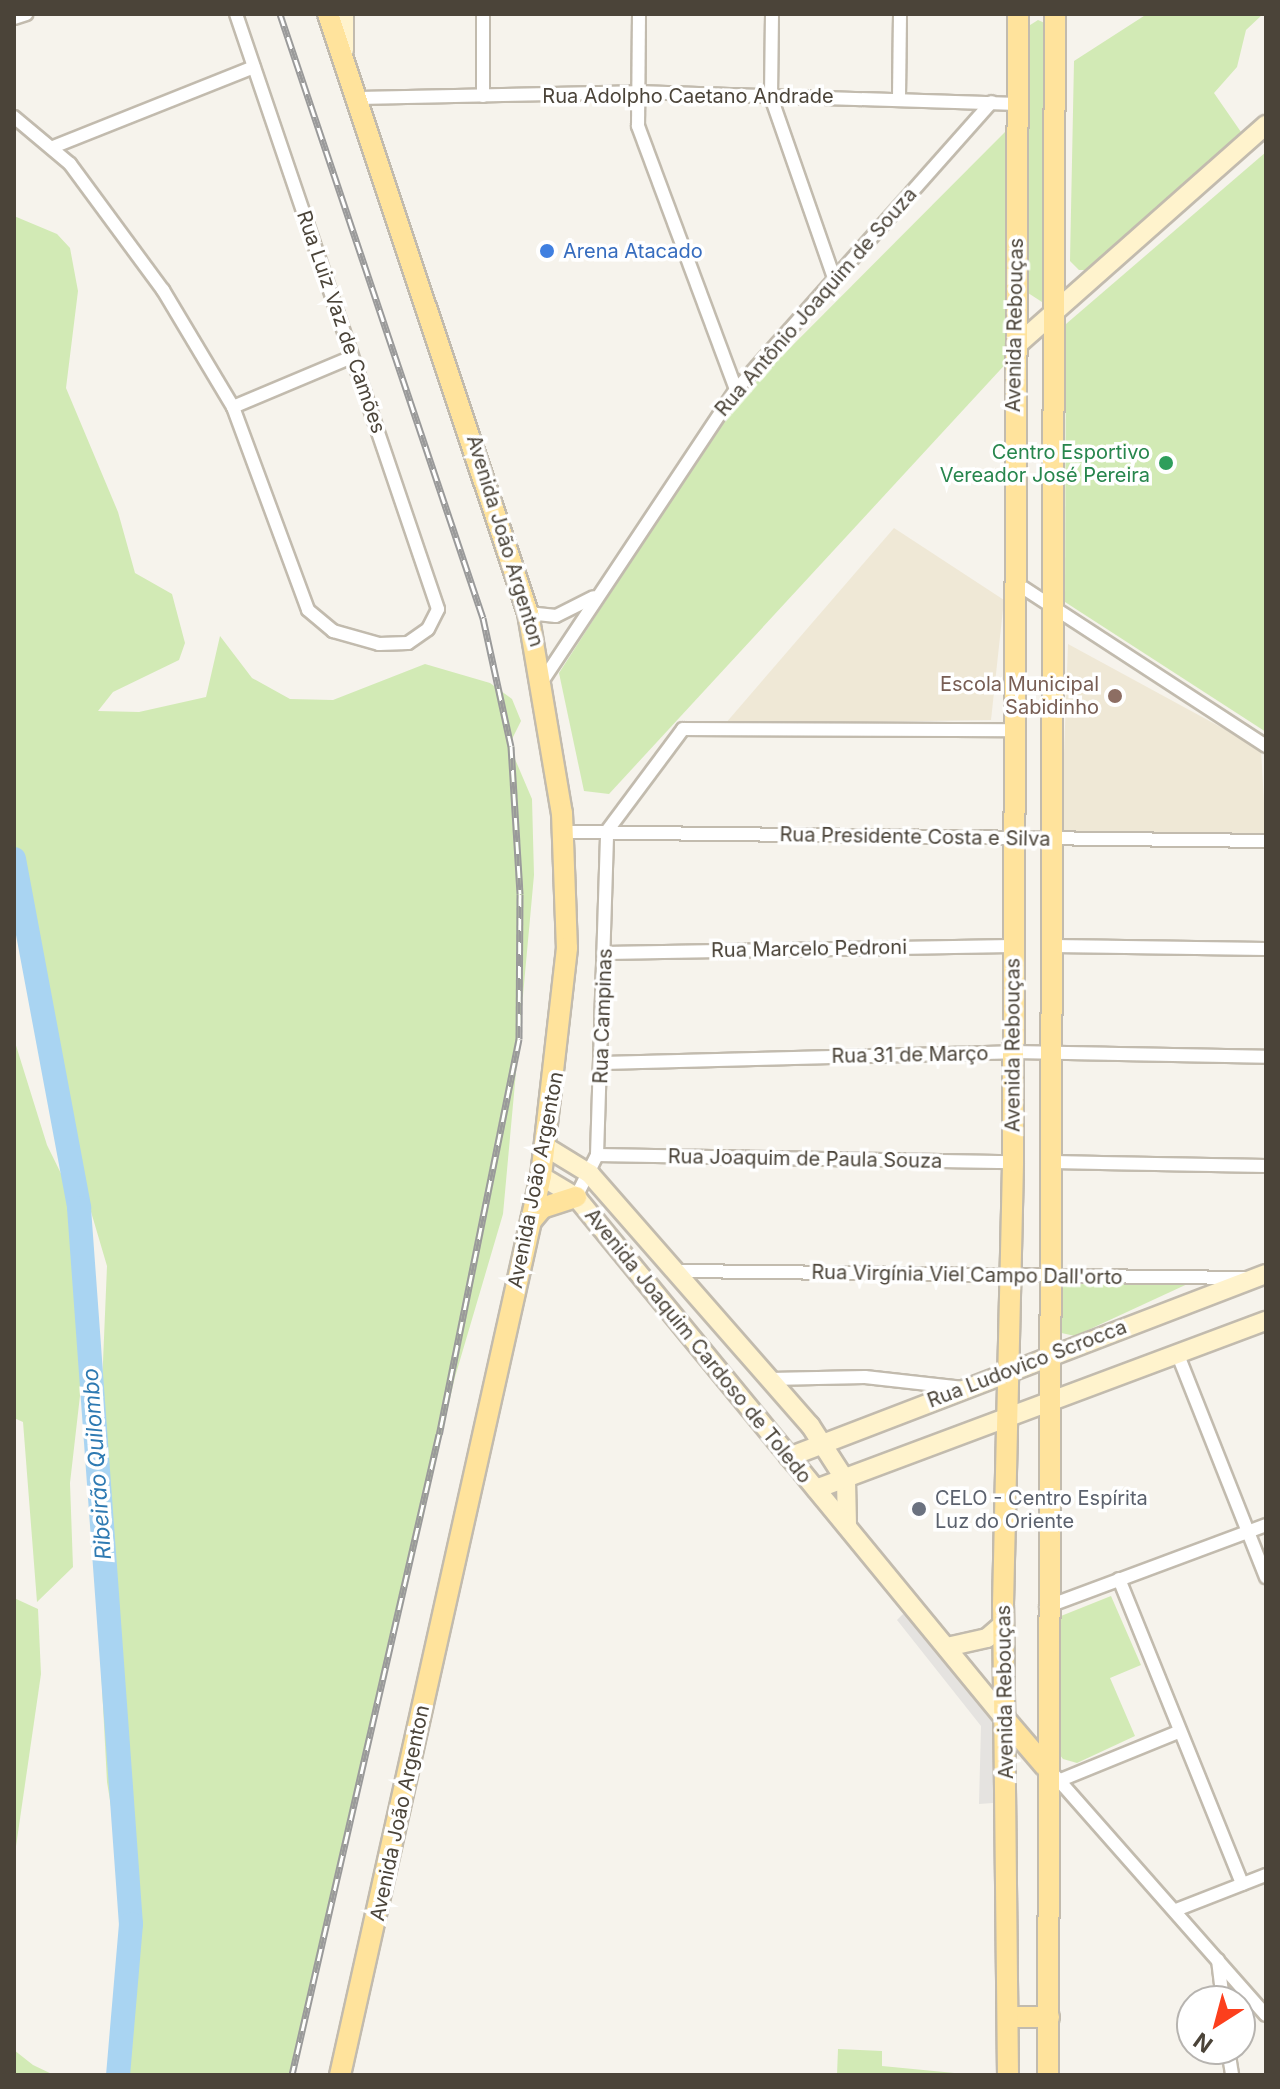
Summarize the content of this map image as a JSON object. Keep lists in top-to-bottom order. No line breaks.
{"streets":{"main road":["Avenida Rebouças","Avenida João Argenton"],"street":["Rua Adolpho Caetano Andrade","Rua Antônio Joaquim de Souza","Rua Luiz Vaz de Camões","Rua Presidente Costa e Silva","Rua Marcelo Pedroni","Rua Campinas","Rua 31 de Março","Rua Joaquim de Paula Souza","Rua Virgínia Viel Campo Dall'orto","Avenida Joaquim Cardoso de Toledo","Rua Ludovico Scrocca"]},"crossings":[["Rua Adolpho Caetano Andrade","Rua Antônio Joaquim de Souza"],["Rua Adolpho Caetano Andrade","Avenida Rebouças"],["Rua Adolpho Caetano Andrade","Avenida João Argenton"],["Rua Antônio Joaquim de Souza","Avenida João Argenton"],["Avenida Rebouças","Rua Presidente Costa e Silva"],["Avenida Rebouças","Rua Marcelo Pedroni"],["Avenida Rebouças","Rua 31 de Março"],["Avenida Rebouças","Rua Joaquim de Paula Souza"],["Avenida Rebouças","Rua Virgínia Viel Campo Dall'orto"],["Avenida Rebouças","Avenida Joaquim Cardoso de Toledo"],["Avenida Rebouças","Rua Ludovico Scrocca"],["Avenida João Argenton","Rua Presidente Costa e Silva"],["Avenida João Argenton","Avenida Joaquim Cardoso de Toledo"],["Rua Presidente Costa e Silva","Rua Campinas"],["Rua Marcelo Pedroni","Rua Campinas"],["Rua Campinas","Rua 31 de Março"],["Rua Campinas","Rua Joaquim de Paula Souza"],["Rua Campinas","Avenida Joaquim Cardoso de Toledo"],["Rua Virgínia Viel Campo Dall'orto","Avenida Joaquim Cardoso de Toledo"],["Rua Virgínia Viel Campo Dall'orto","Rua Ludovico Scrocca"],["Avenida Joaquim Cardoso de Toledo","Rua Ludovico Scrocca"]],"water":["Ribeirão Quilombo"],"places":["Arena Atacado","Centro Esportivo Vereador José Pereira","Escola Municipal Sabidinho","CELO - Centro Espírita Luz do Oriente"],"north":"bottom left"}
